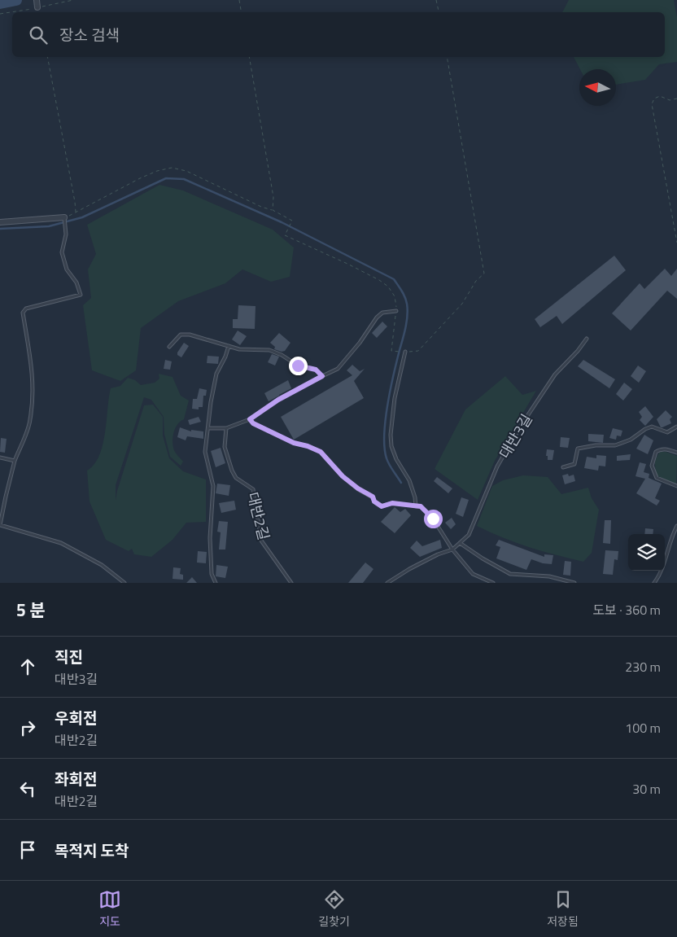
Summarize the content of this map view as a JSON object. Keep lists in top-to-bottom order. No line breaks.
{"streets":{"lane":["대반3길","대반2길"]},"north":"left","page":{"search":"장소 검색","heading":["5 분","도보 · 360 m"],"list":[["직진","대반3길","230 m"],["우회전","대반2길","100 m"],["좌회전","대반2길","30 m"],"목적지 도착"],"nav":["지도","길찾기","저장됨"]}}
